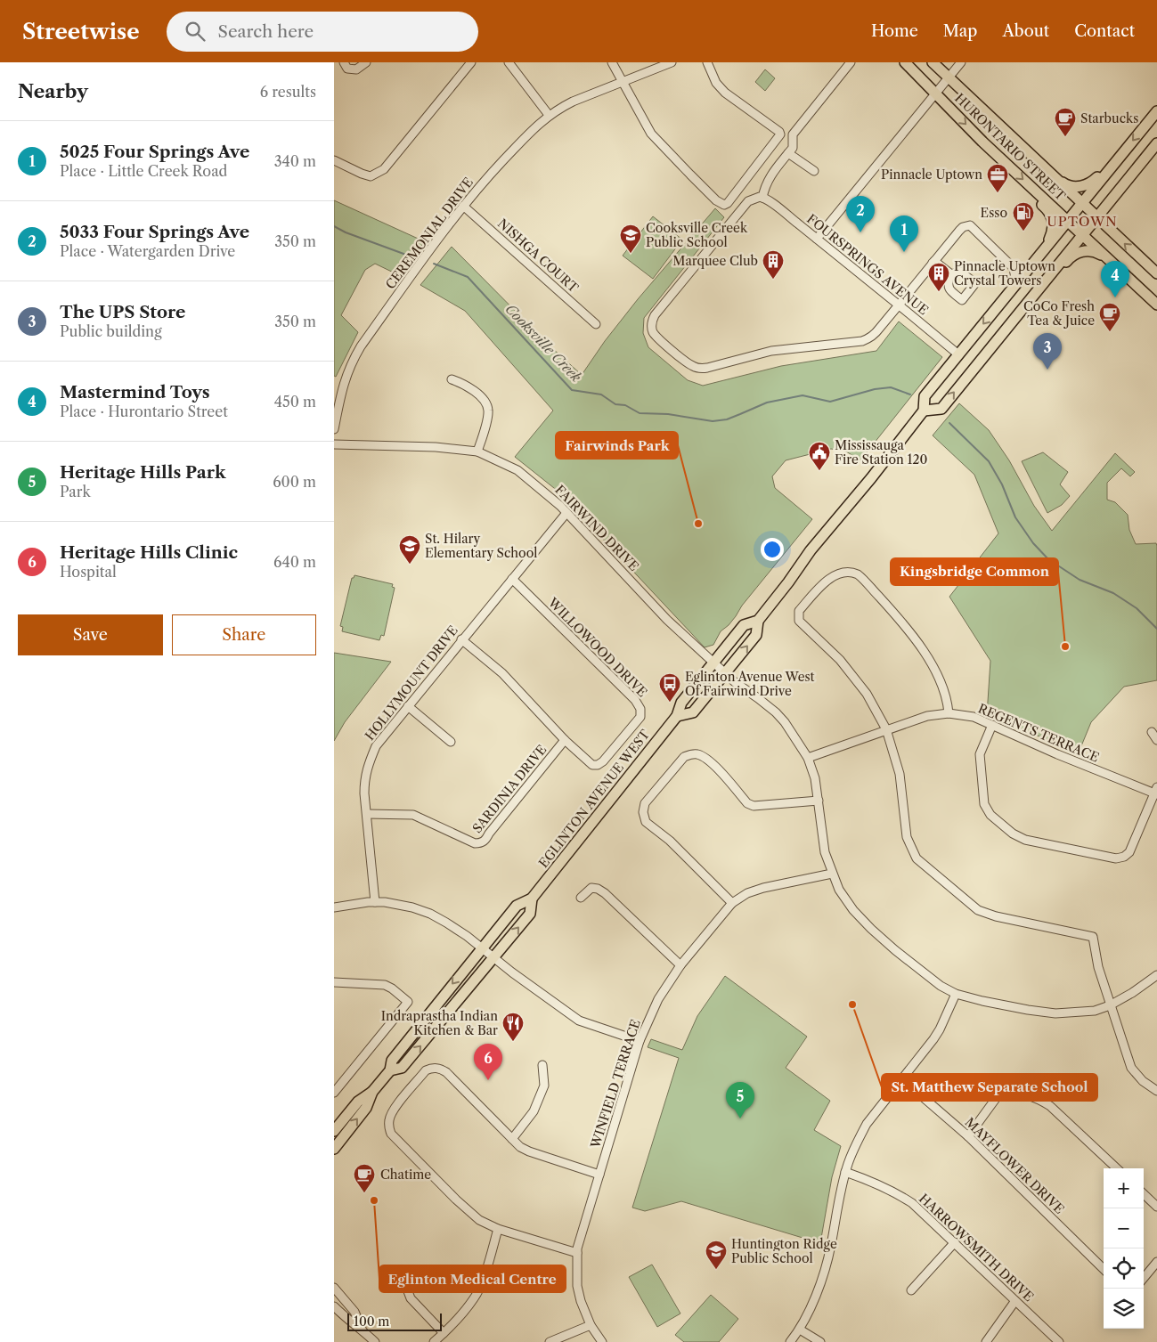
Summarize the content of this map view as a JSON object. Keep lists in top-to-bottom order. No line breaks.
{"streets":{"main road":["HURONTARIO STREET","EGLINTON AVENUE WEST"],"street":["CEREMONIAL DRIVE","NISHGA COURT","FOURSPRINGS AVENUE","FAIRWIND DRIVE","WILLOWOOD DRIVE","HOLLYMOUNT DRIVE","REGENTS TERRACE","SARDINIA DRIVE","WINFIELD TERRACE","MAYFLOWER DRIVE","HARROWSMITH DRIVE"]},"crossings":[["HURONTARIO STREET","EGLINTON AVENUE WEST"],["CEREMONIAL DRIVE","NISHGA COURT"],["FOURSPRINGS AVENUE","EGLINTON AVENUE WEST"],["FAIRWIND DRIVE","HOLLYMOUNT DRIVE"],["FAIRWIND DRIVE","REGENTS TERRACE"],["FAIRWIND DRIVE","EGLINTON AVENUE WEST"],["FAIRWIND DRIVE","WINFIELD TERRACE"],["WILLOWOOD DRIVE","HOLLYMOUNT DRIVE"],["WILLOWOOD DRIVE","SARDINIA DRIVE"],["HOLLYMOUNT DRIVE","SARDINIA DRIVE"]],"districts":["UPTOWN"],"water":["Cooksville Creek"],"places":{"cafe":["Starbucks","CoCo Fresh Tea & Juice","Chatime"],"office":["Pinnacle Uptown"],"fuel station":["Esso"],"school or university":["Cooksville Creek Public School","St. Hilary Elementary School","Huntington Ridge Public School"],"building":["Marquee Club","Pinnacle Uptown Crystal Towers"],"public building":["Mississauga Fire Station 120"],"other":["Fairwinds Park","Kingsbridge Common","St. Matthew Separate School","Eglinton Medical Centre"],"bus stop":["Eglinton Avenue West Of Fairwind Drive"],"restaurant":["Indraprastha Indian Kitchen & Bar"]},"scale_bar":"100 m","page":{"header":"Streetwise","search":"Search here","nav":["Home","Map","About","Contact"],"heading":["Nearby","6 results"],"list":[{"mark":"1","name":"5025 Four Springs Ave","note":"Place · Little Creek Road","value":"340 m"},{"mark":"2","name":"5033 Four Springs Ave","note":"Place · Watergarden Drive","value":"350 m"},{"mark":"3","name":"The UPS Store","note":"Public building","value":"350 m"},{"mark":"4","name":"Mastermind Toys","note":"Place · Hurontario Street","value":"450 m"},{"mark":"5","name":"Heritage Hills Park","note":"Park","value":"600 m"},{"mark":"6","name":"Heritage Hills Clinic","note":"Hospital","value":"640 m"}],"pins":["2","1","4","3","6","5"],"buttons":["Save","Share"],"map_buttons":["+","−"],"scale":"100 m"}}
